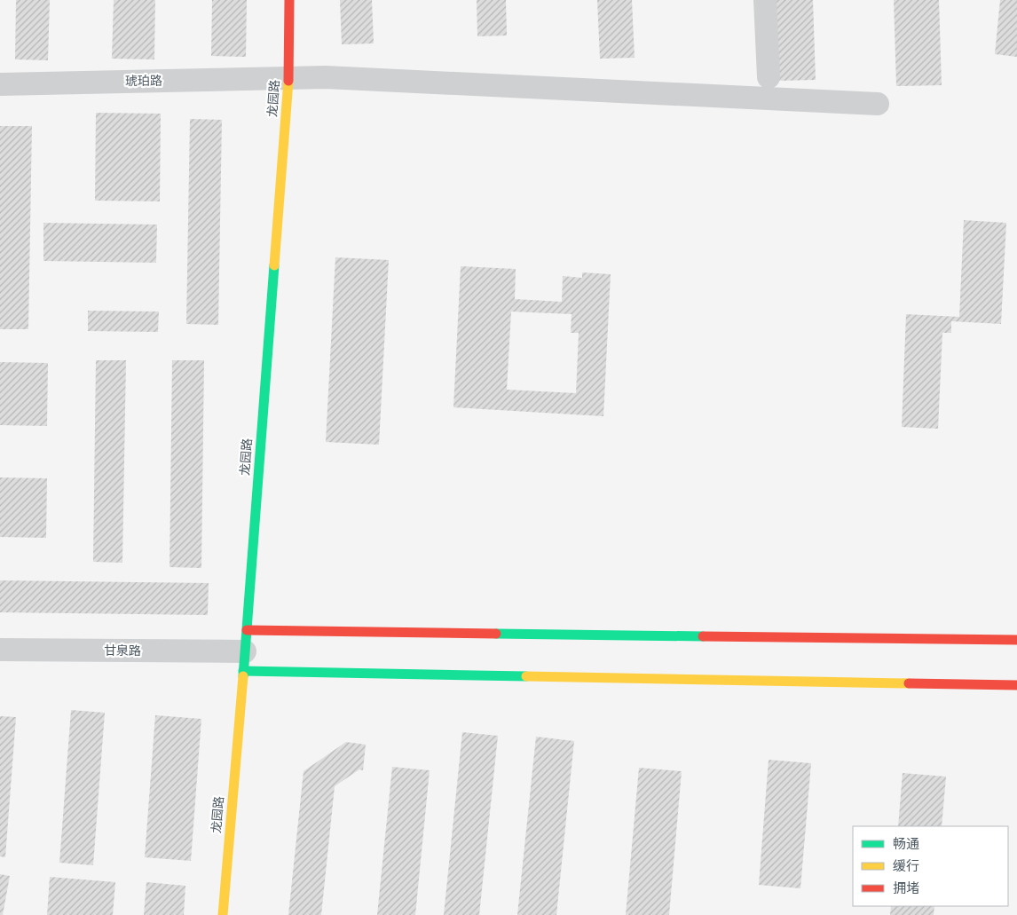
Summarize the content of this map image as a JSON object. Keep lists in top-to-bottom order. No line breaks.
{"streets":{"street":["琥珀路","龙园路","甘泉路"]},"crossings":[["琥珀路","龙园路"],["龙园路","甘泉路"]],"legend":["畅通","缓行","拥堵"]}
